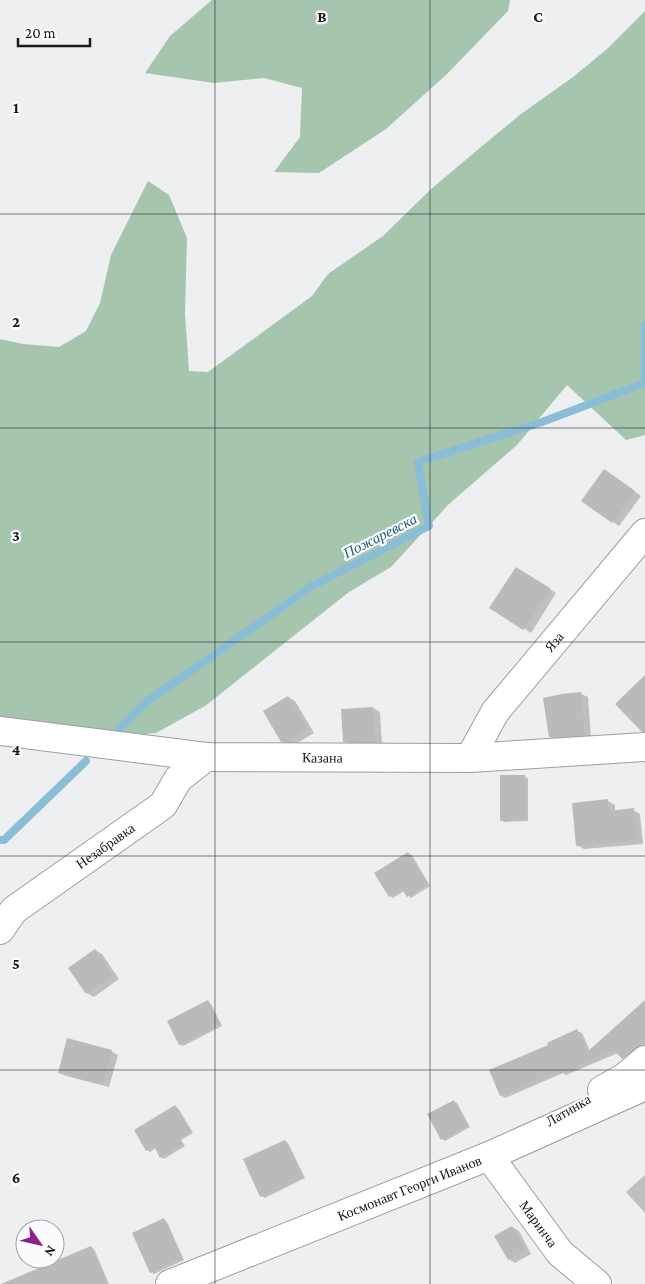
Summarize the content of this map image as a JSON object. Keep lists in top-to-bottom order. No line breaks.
{"streets":{"street":["Яза","Казана","Незабравка","Латинка","Космонавт Георги Иванов","Маринча"]},"crossings":[["Яза","Казана"],["Казана","Незабравка"],["Латинка","Космонавт Георги Иванов"],["Латинка","Маринча"],["Космонавт Георги Иванов","Маринча"]],"water":["Пожаревска"],"scale_bar":"20 m","north":"bottom right","grid":{"columns":["B","C"],"rows":["1","2","3","4","5","6"]}}
